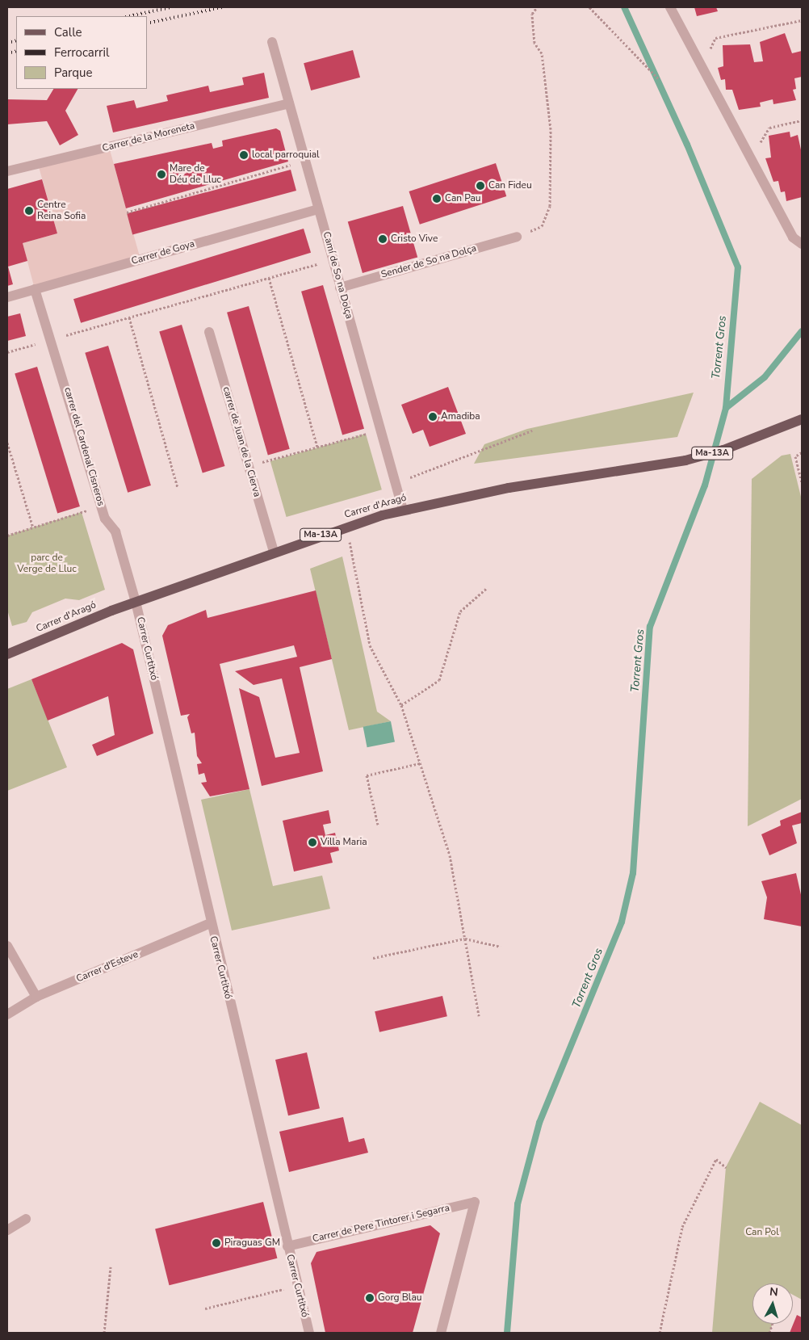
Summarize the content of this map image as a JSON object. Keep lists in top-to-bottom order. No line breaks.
{"streets":{"main road":["Ma-13A","Carrer d'Aragó"],"street":["Carrer de la Moreneta","Carrer de Goya","Sender de So na Dolça","Camí de So na Dolça","carrer de Juan de la Cierva","carrer del Cardenal Cisneros","Carrer Curtitxó","Carrer d'Esteve","Carrer de Pere Tintorer i Segarra"]},"crossings":[["Carrer de la Moreneta","Camí de So na Dolça"],["Carrer de Goya","Camí de So na Dolça"],["Carrer de Goya","carrer del Cardenal Cisneros"],["Sender de So na Dolça","Camí de So na Dolça"],["Camí de So na Dolça","Carrer d'Aragó"],["carrer de Juan de la Cierva","Carrer d'Aragó"],["carrer del Cardenal Cisneros","Carrer d'Aragó"],["carrer del Cardenal Cisneros","Carrer Curtitxó"],["Carrer d'Aragó","Carrer Curtitxó"],["Carrer Curtitxó","Carrer d'Esteve"],["Carrer Curtitxó","Carrer de Pere Tintorer i Segarra"]],"water":["Torrent Gros"],"parks":["parc de Verge de Lluc","Can Pol"],"places":["local parroquial","Mare de Déu de Lluc","Can Fideu","Can Pau","Centre Reina Sofia","Cristo Vive","Amadiba","Villa Maria","Piraguas GM","Gorg Blau"],"legend":["Calle","Ferrocarril","Parque"],"north":"top"}
